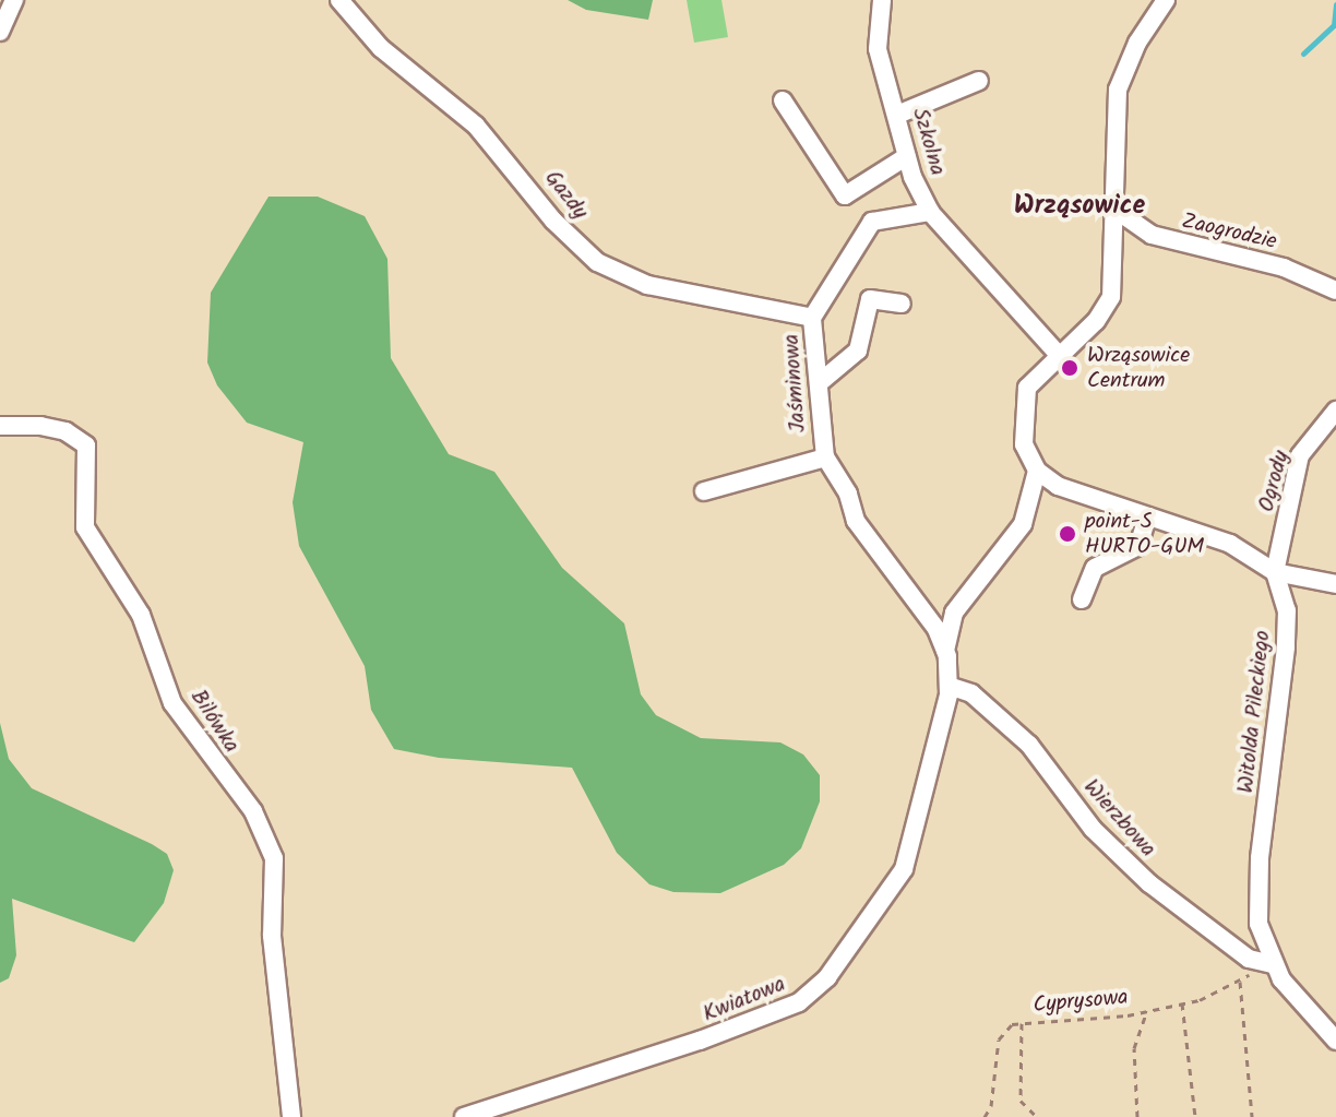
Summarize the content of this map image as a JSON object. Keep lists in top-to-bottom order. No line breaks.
{"streets":{"street":["Szkolna","Gazdy","Zaogrodzie","Jaśminowa","Ogrody","Witolda Pileckiego","Bilówka","Wierzbowa","Kwiatowa"],"path":["Cyprysowa"]},"crossings":[["Szkolna","Jaśminowa"],["Gazdy","Jaśminowa"],["Jaśminowa","Wierzbowa"],["Jaśminowa","Kwiatowa"],["Ogrody","Witolda Pileckiego"],["Witolda Pileckiego","Wierzbowa"],["Witolda Pileckiego","Cyprysowa"],["Wierzbowa","Kwiatowa"],["Wierzbowa","Cyprysowa"]],"districts":["Wrząsowice"],"places":["Wrząsowice Centrum","point-S HURTO-GUM"]}
